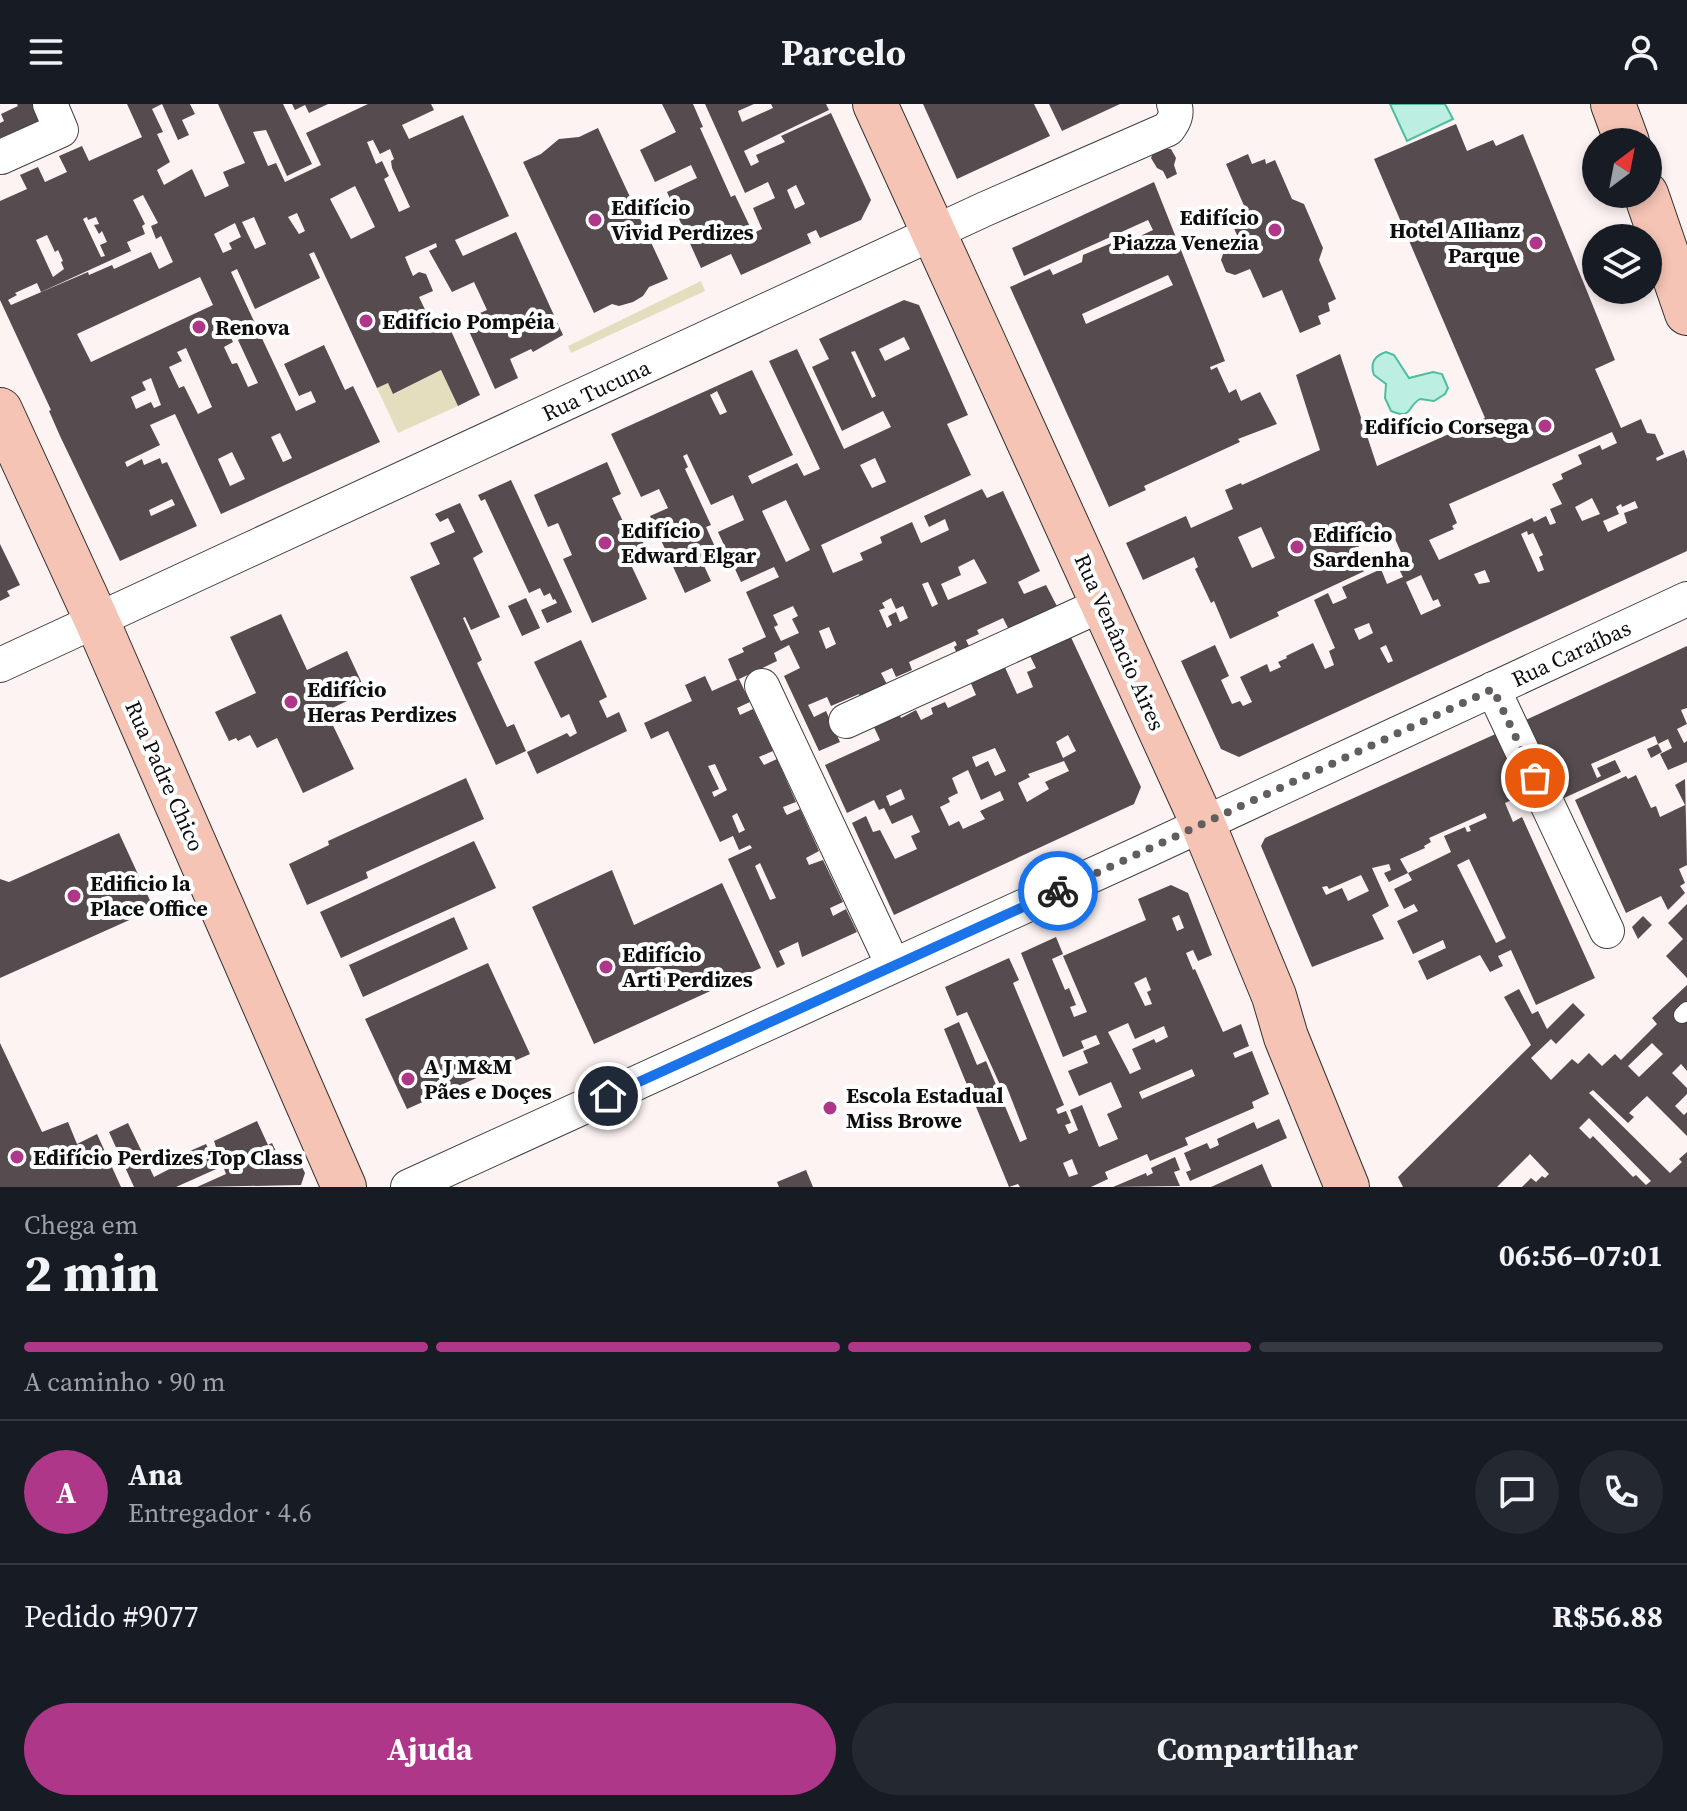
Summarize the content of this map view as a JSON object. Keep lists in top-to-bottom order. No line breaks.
{"streets":{"street":["Rua Tucuna","Rua Venâncio Aires","Rua Caraíbas","Rua Padre Chico"]},"crossings":[["Rua Tucuna","Rua Venâncio Aires"],["Rua Tucuna","Rua Padre Chico"],["Rua Venâncio Aires","Rua Caraíbas"]],"places":["Edifício Vivid Perdizes","Edifício Piazza Venezia","Hotel Allianz Parque","Edifício Pompéia","Renova","Edifício Corsega","Edifício Edward Elgar","Edifício Sardenha","Edifício Heras Perdizes","Edificio la Place Office","Edifício Arti Perdizes","A J M&M Pães e Doçes","Escola Estadual Miss Browe","Edifício Perdizes Top Class"],"north":"top right","page":{"header":"Parcelo","heading":["2 min","Chega em","06:56–07:01"],"panel":["Ana","Entregador · 4.6","Pedido #9077","R$56.88"],"bar":"A caminho · 90 m","round":"A","buttons":["Ajuda","Compartilhar"]}}
